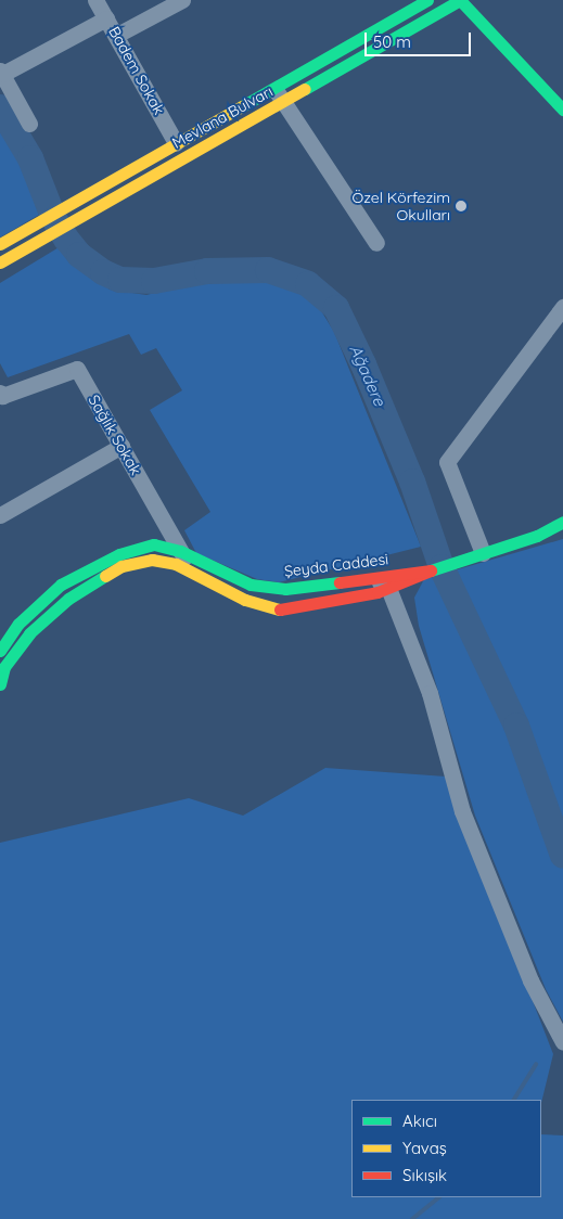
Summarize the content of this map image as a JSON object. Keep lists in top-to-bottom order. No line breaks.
{"streets":{"street":["Badem Sokak","Mevlana Bulvarı","Sağlık Sokak","Şeyda Caddesi"]},"crossings":[["Badem Sokak","Mevlana Bulvarı"],["Sağlık Sokak","Şeyda Caddesi"]],"water":["Ağadere"],"places":["Özel Körfezim Okulları"],"legend":["Akıcı","Yavaş","Sıkışık"],"scale_bar":"50 m"}
